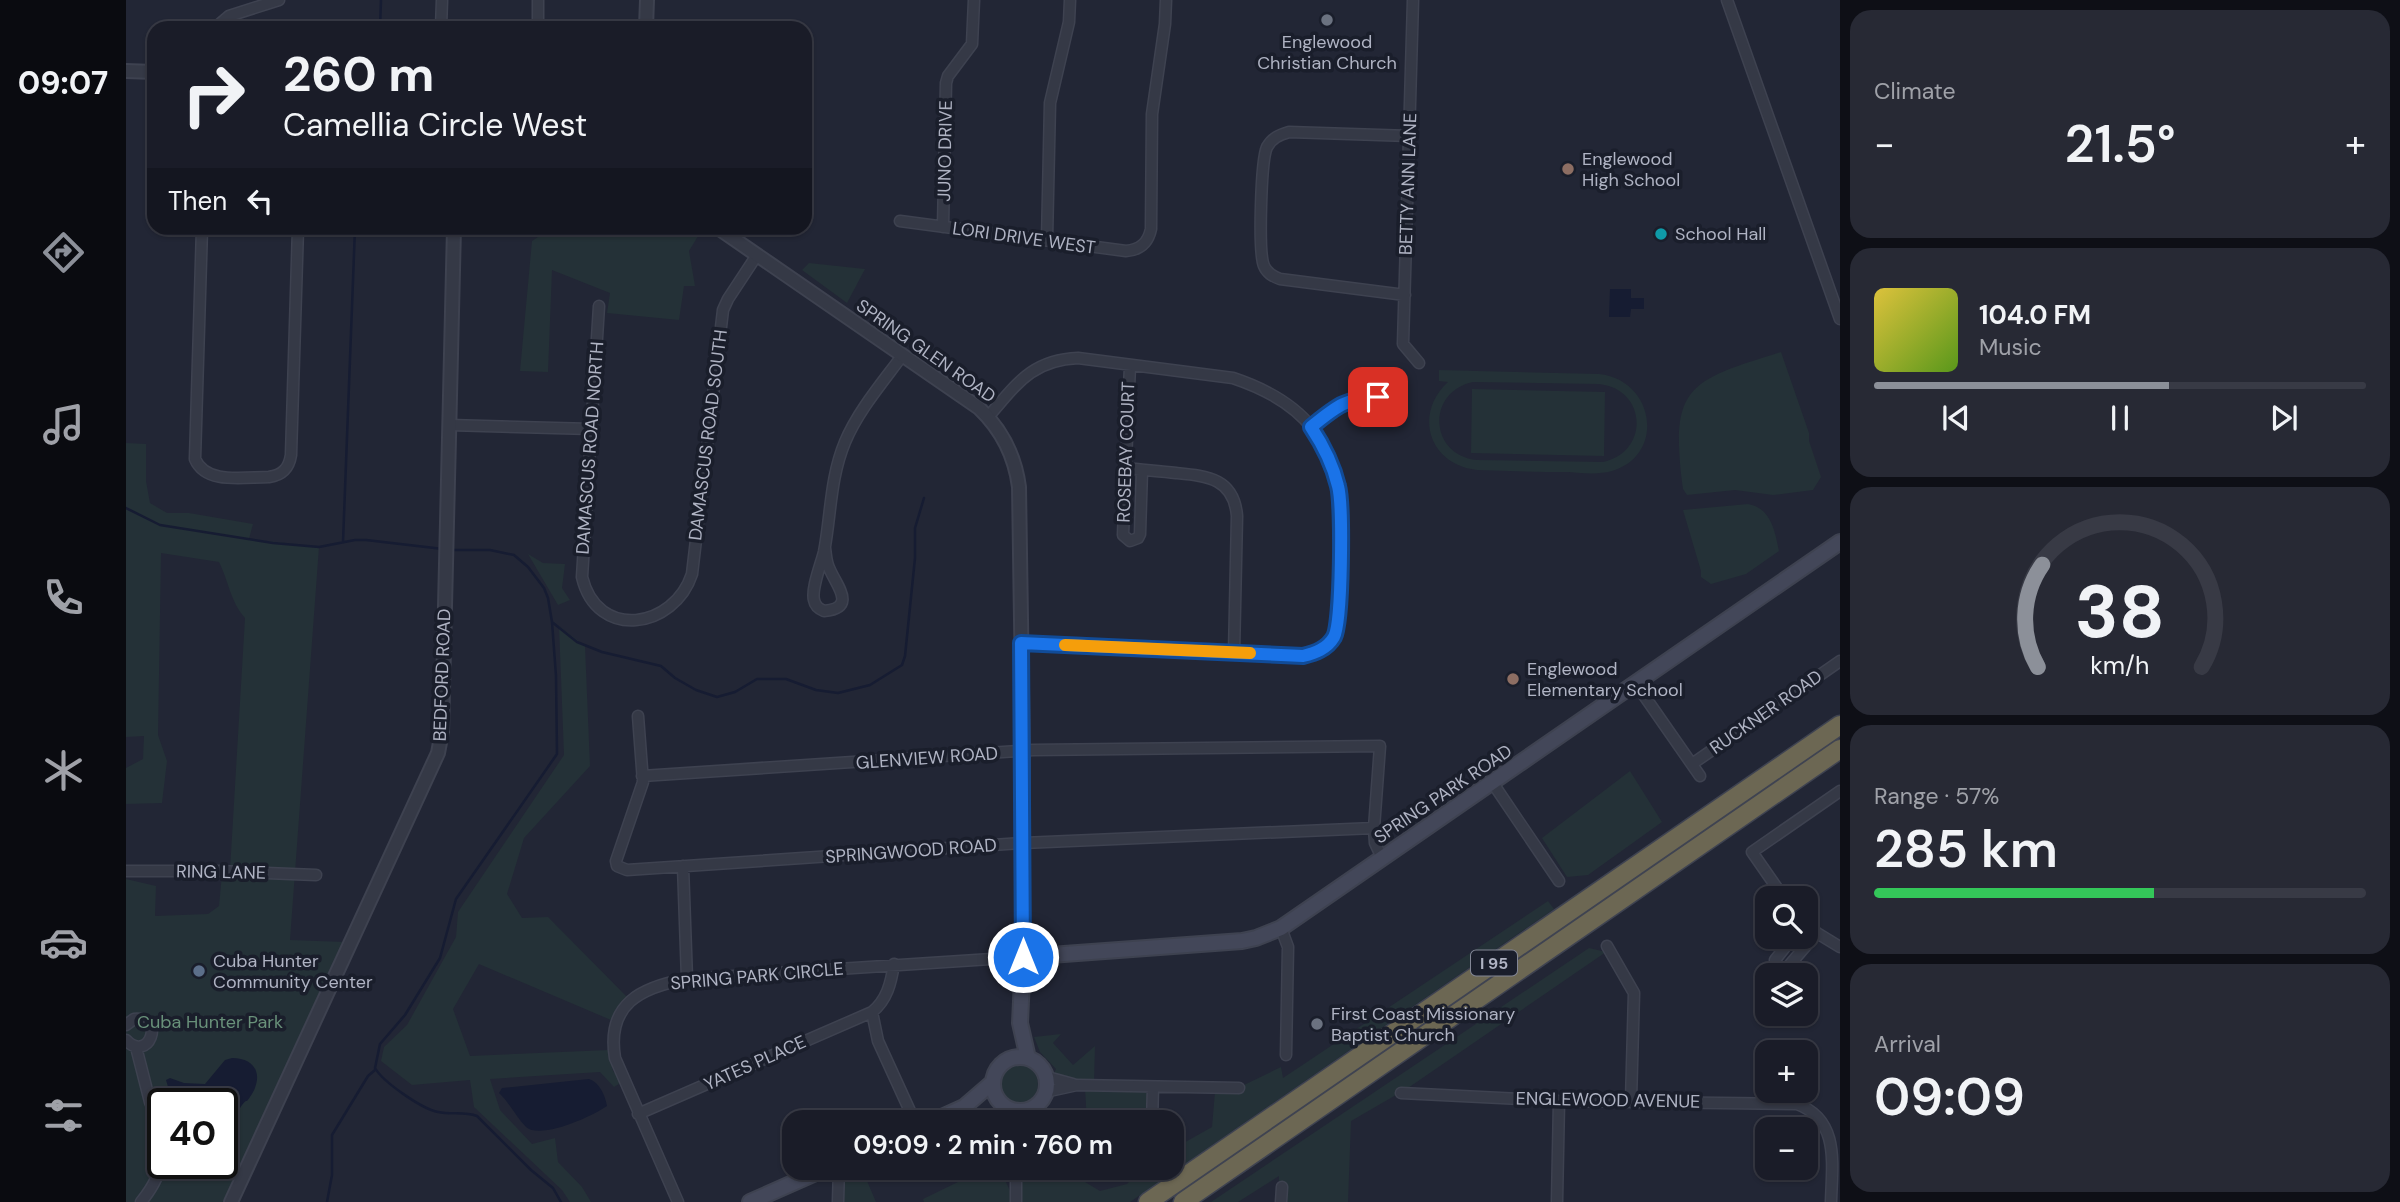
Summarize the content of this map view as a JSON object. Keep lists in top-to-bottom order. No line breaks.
{"streets":{"highway":["I 95"],"main road":["SPRING GLEN ROAD","SPRING PARK ROAD"],"street":["JUNO DRIVE","BETTY ANN LANE","LORI DRIVE WEST","DAMASCUS ROAD SOUTH","DAMASCUS ROAD NORTH","ROSEBAY COURT","BEDFORD ROAD","RUCKNER ROAD","GLENVIEW ROAD","SPRINGWOOD ROAD","RING LANE","SPRING PARK CIRCLE","YATES PLACE","ENGLEWOOD AVENUE"]},"crossings":[["JUNO DRIVE","LORI DRIVE WEST"],["SPRING GLEN ROAD","DAMASCUS ROAD SOUTH"],["SPRING GLEN ROAD","GLENVIEW ROAD"],["SPRING GLEN ROAD","SPRING PARK ROAD"],["SPRING GLEN ROAD","SPRINGWOOD ROAD"],["SPRING GLEN ROAD","SPRING PARK CIRCLE"],["DAMASCUS ROAD SOUTH","DAMASCUS ROAD NORTH"],["GLENVIEW ROAD","SPRINGWOOD ROAD"],["SPRING PARK ROAD","SPRING PARK CIRCLE"],["SPRING PARK CIRCLE","YATES PLACE"]],"parks":["Cuba Hunter Park"],"places":["Englewood Christian Church","Englewood High School","School Hall","Englewood Elementary School","Cuba Hunter Community Center","First Coast Missionary Baptist Church"],"page":{"tabs":"09:07","tile":["Climate",["Range · 57%","285 km"],["Arrival","09:09"]],"turn":["260 m","Camellia Circle West"],"heat":["−","21.5°","+"],"then":"Then","song":["104.0 FM","Music"],"map_buttons":["+","−"],"limit":"40","trip":"09:09 · 2 min · 760 m","gauge":["38","km/h"]}}
